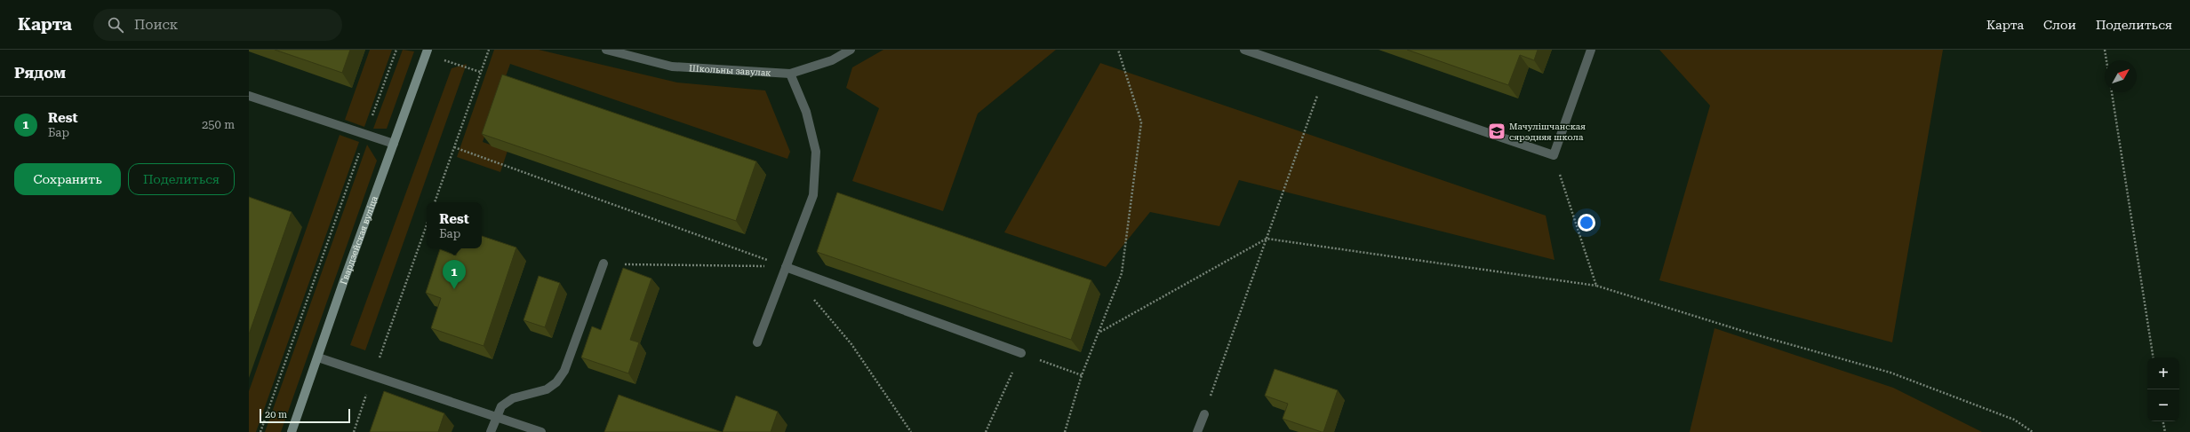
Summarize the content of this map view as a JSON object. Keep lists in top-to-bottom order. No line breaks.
{"streets":{"street":["Школьны завулак","Гвардзейская вуліца"]},"places":{"school or university":["Мачулішчанская сярэдняя школа"]},"scale_bar":"20 m","north":"top right","page":{"header":"Карта","search":"Поиск","nav":["Карта","Слои","Поделиться"],"heading":"Рядом","list":[{"mark":"1","name":"Rest","note":"Бар","value":"250 m"}],"buttons":["Сохранить","Поделиться"],"popup":["Rest","Бар"],"pins":"1","map_buttons":["+","−"],"scale":"20 m"}}
